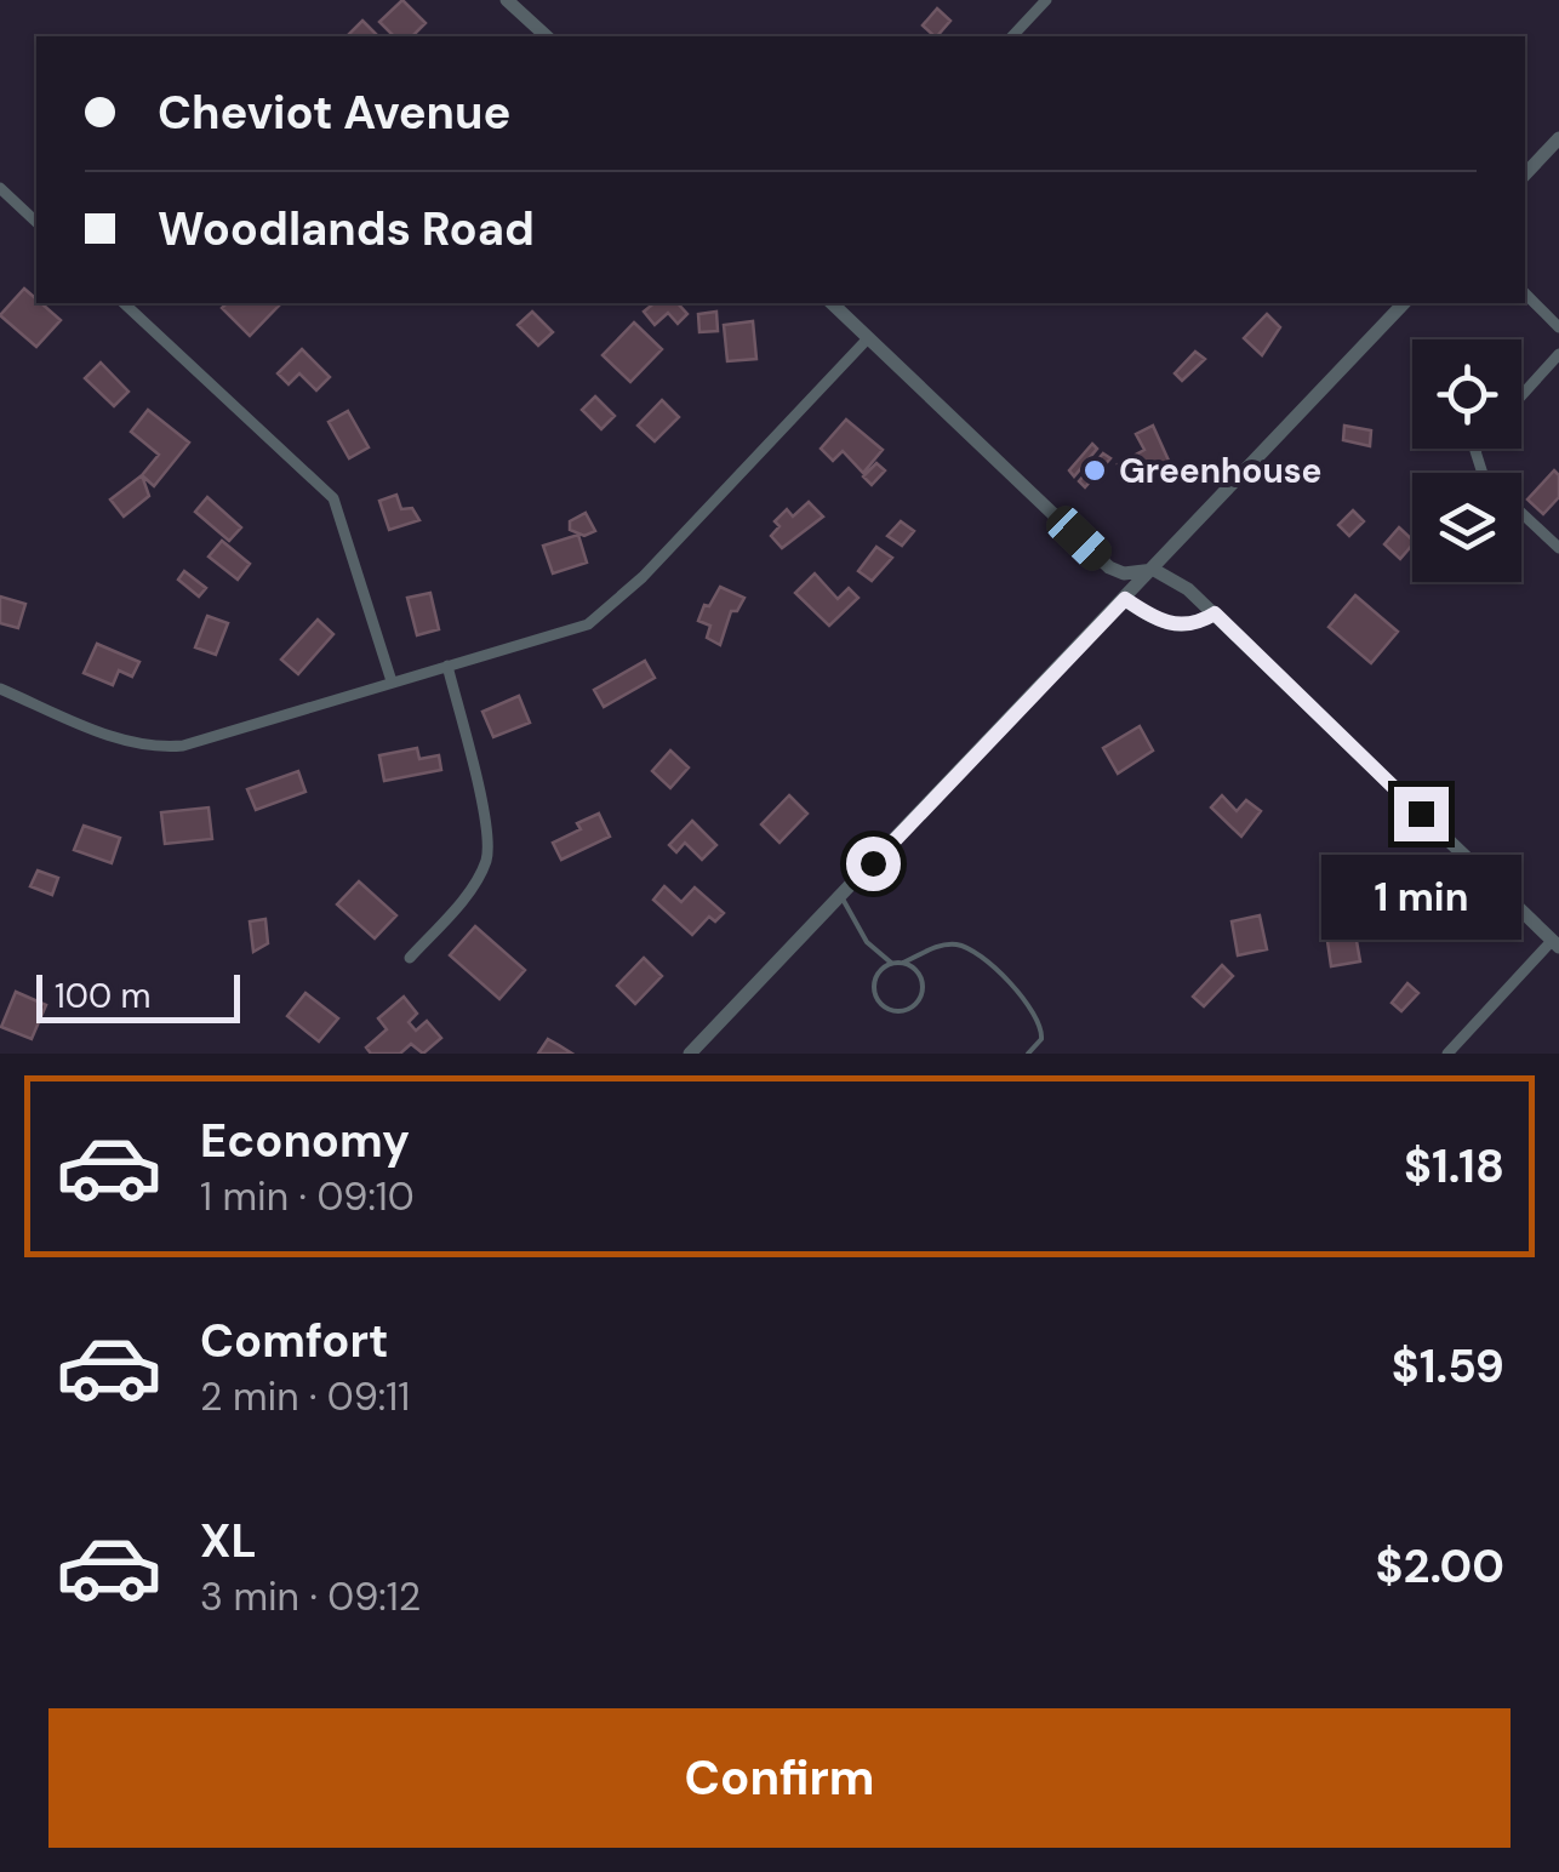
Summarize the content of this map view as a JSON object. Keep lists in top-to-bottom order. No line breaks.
{"places":["Greenhouse"],"scale_bar":"100 m","page":{"banner":["Cheviot Avenue","Woodlands Road"],"bubble":"1 min","scale":"100 m","list":[{"name":"Economy","note":"1 min · 09:10","value":"$1.18"},{"name":"Comfort","note":"2 min · 09:11","value":"$1.59"},{"name":"XL","note":"3 min · 09:12","value":"$2.00"}],"buttons":"Confirm"}}
